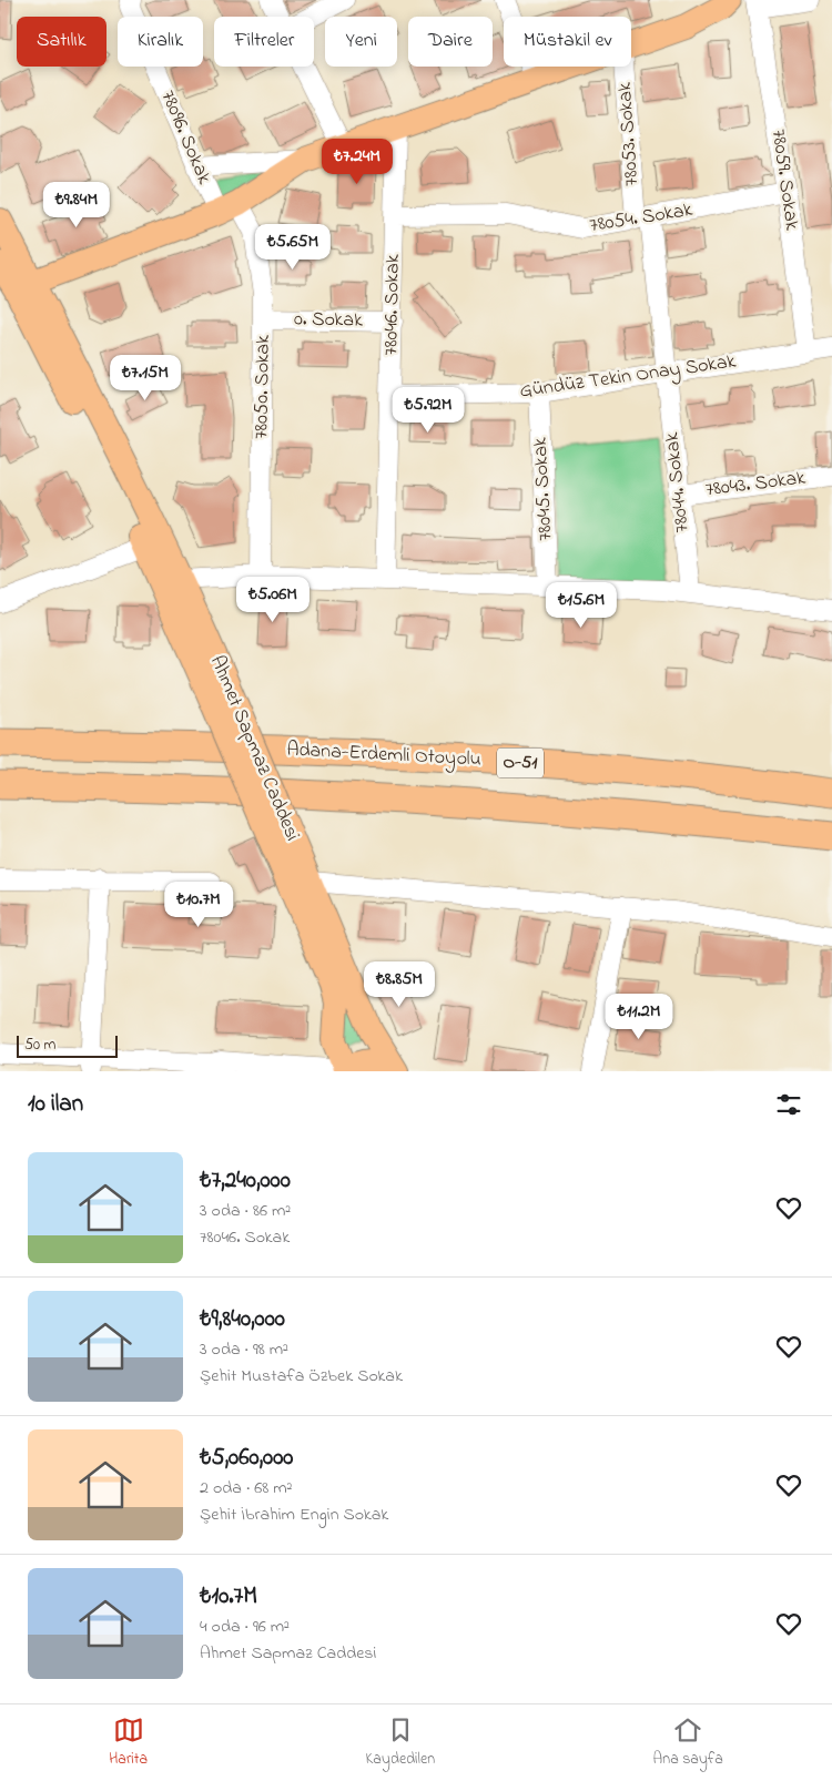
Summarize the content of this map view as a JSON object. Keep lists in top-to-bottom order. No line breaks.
{"streets":{"highway":["Adana-Erdemli Otoyolu","O-51"],"main road":["Ahmet Sapmaz Caddesi"],"street":["78053. Sokak","78096. Sokak","78059. Sokak","78054. Sokak","78046. Sokak","0. Sokak","Gündüz Tekin Onay Sokak","78050. Sokak","78044. Sokak","78043. Sokak","78045. Sokak"]},"crossings":[["78053. Sokak","78054. Sokak"],["78053. Sokak","Gündüz Tekin Onay Sokak"],["78053. Sokak","78044. Sokak"],["78096. Sokak","78050. Sokak"],["78059. Sokak","78054. Sokak"],["78059. Sokak","Gündüz Tekin Onay Sokak"],["78054. Sokak","78046. Sokak"],["78046. Sokak","0. Sokak"],["78046. Sokak","Gündüz Tekin Onay Sokak"],["0. Sokak","78050. Sokak"],["Gündüz Tekin Onay Sokak","78044. Sokak"],["Gündüz Tekin Onay Sokak","78045. Sokak"],["78044. Sokak","78043. Sokak"]],"scale_bar":"50 m","page":{"chip":["Satılık","Kiralık","Filtreler","Yeni","Daire","Müstakil ev"],"price":["₺7.24M","₺9.84M","₺5.65M","₺7.15M","₺5.92M","₺5.06M","₺15.6M","₺10.7M","₺8.85M","₺11.2M"],"scale":"50 m","heading":"10 ilan","list":[{"name":"₺7,240,000","note":"3 oda · 86 m² · 78046. Sokak"},{"name":"₺9,840,000","note":"3 oda · 98 m² · Şehit Mustafa Özbek Sokak"},{"name":"₺5,060,000","note":"2 oda · 68 m² · Şehit İbrahim Engin Sokak"},{"name":"₺10.7M","note":"4 oda · 96 m² · Ahmet Sapmaz Caddesi"}],"tabs":["Harita","Kaydedilen","Ana sayfa"]}}
